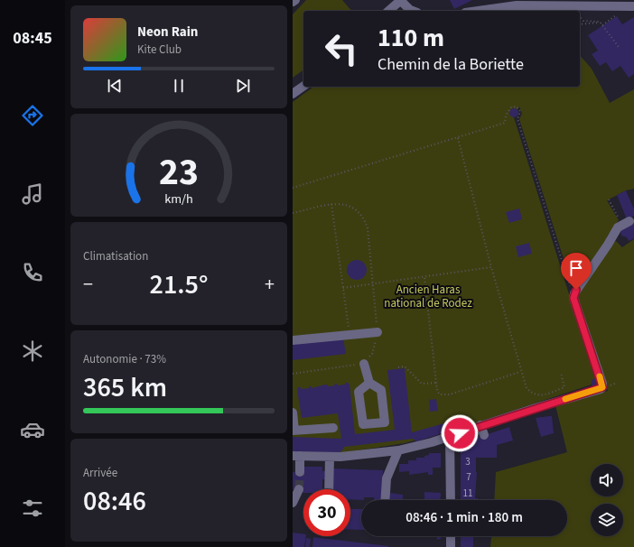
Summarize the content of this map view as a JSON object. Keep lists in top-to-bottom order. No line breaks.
{"parks":["Ancien Haras national de Rodez"],"house_numbers":["3","7","11"],"page":{"tabs":"08:45","turn":["110 m","Chemin de la Boriette"],"song":["Neon Rain","Kite Club"],"tile":["Climatisation",["Autonomie · 73%","365 km"],["Arrivée","08:46"]],"heat":["−","21.5°","+"],"limit":"30","trip":"08:46 · 1 min · 180 m","gauge":["23","km/h"]}}
